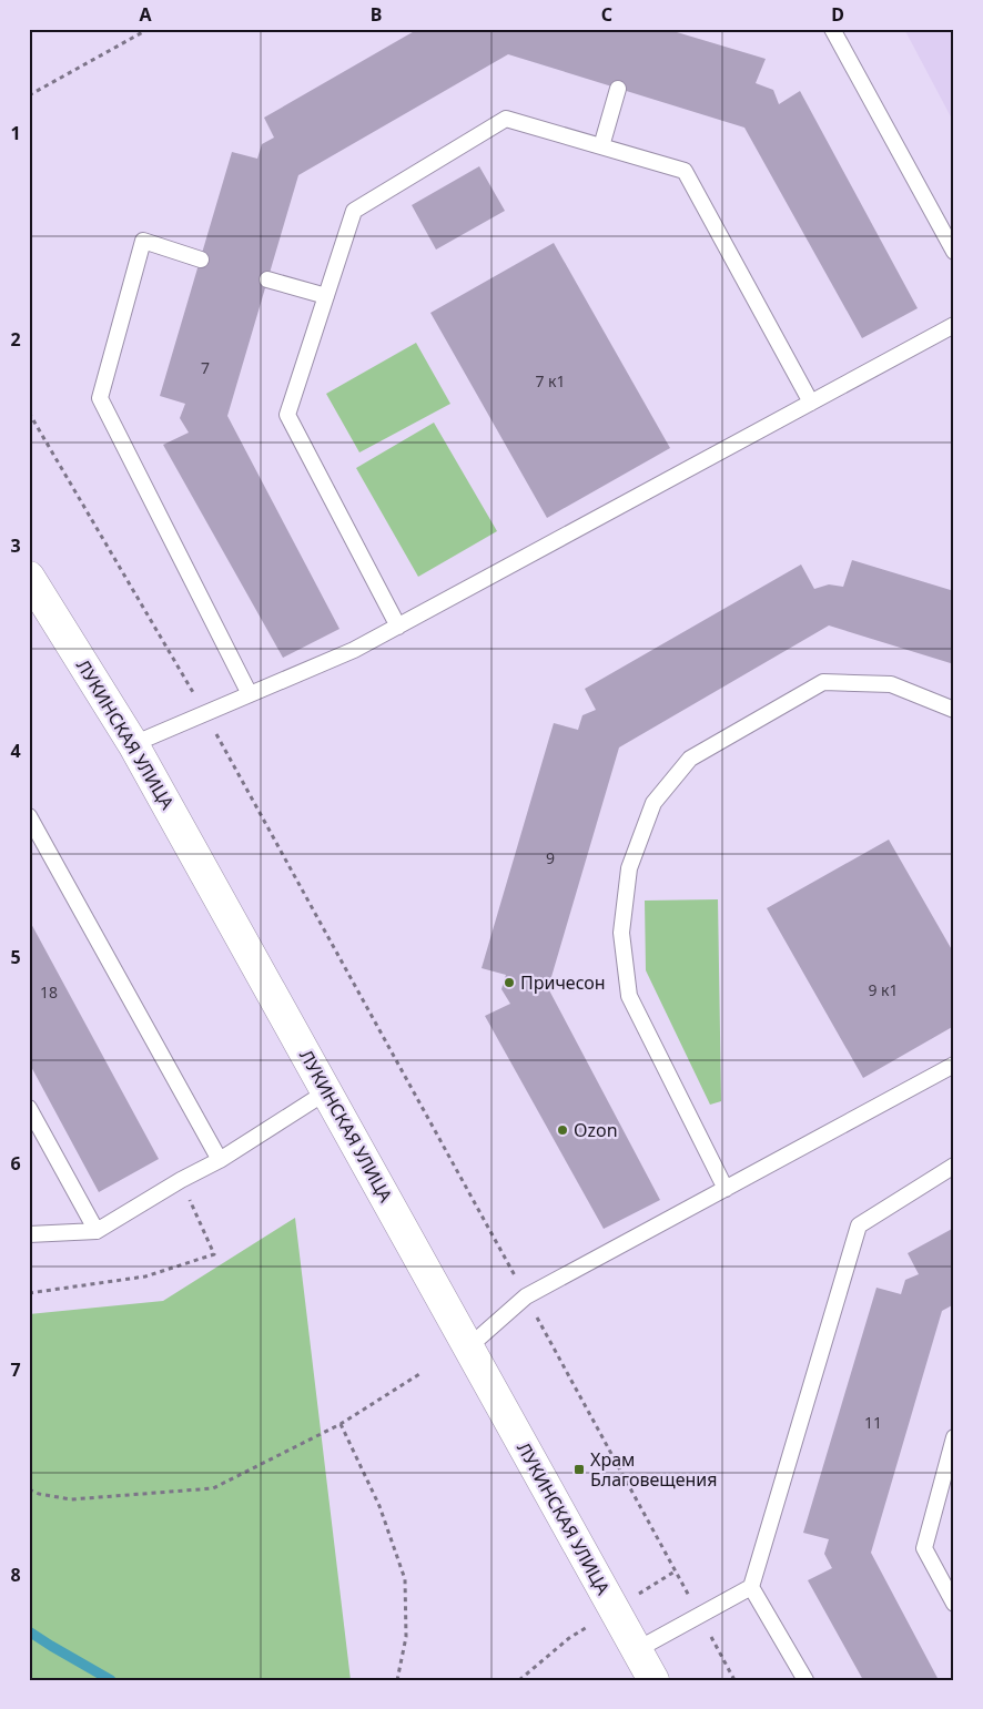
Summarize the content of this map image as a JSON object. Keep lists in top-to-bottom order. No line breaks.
{"streets":{"street":["ЛУКИНСКАЯ УЛИЦА"]},"places":{"other":["Причесон","Ozon"],"transit":["Храм Благовещения"]},"house_numbers":["7","7 к1","9","9 к1","18","11"],"grid":{"columns":["A","B","C","D"],"rows":["1","2","3","4","5","6","7","8"]}}
